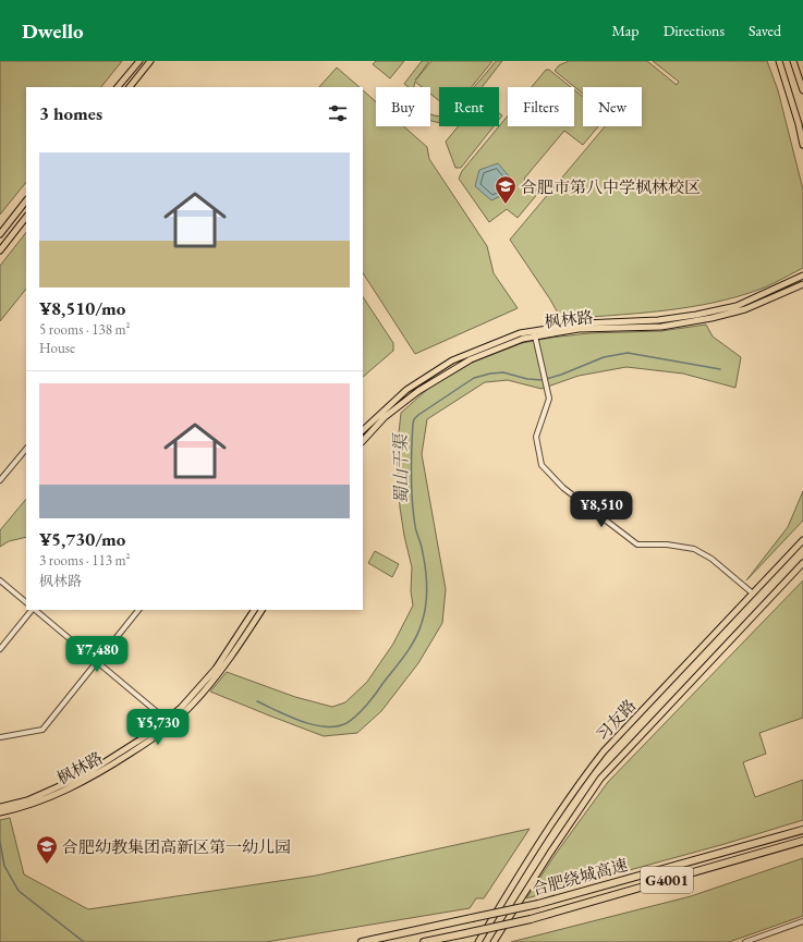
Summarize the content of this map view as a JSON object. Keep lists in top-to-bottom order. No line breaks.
{"streets":{"highway":["合肥绕城高速","G4001"],"main road":["枫林路","习友路"]},"water":["蜀山干渠"],"places":{"school or university":["合肥市第八中学枫林校区","合肥幼教集团高新区第一幼儿园"]},"page":{"header":"Dwello","nav":["Map","Directions","Saved"],"chip":["Buy","Rent","Filters","New"],"heading":"3 homes","list":[{"name":"¥8,510/mo","note":"5 rooms · 138 m² · House"},{"name":"¥5,730/mo","note":"3 rooms · 113 m² · 枫林路"}],"price":["¥8,510","¥7,480","¥5,730"]}}
